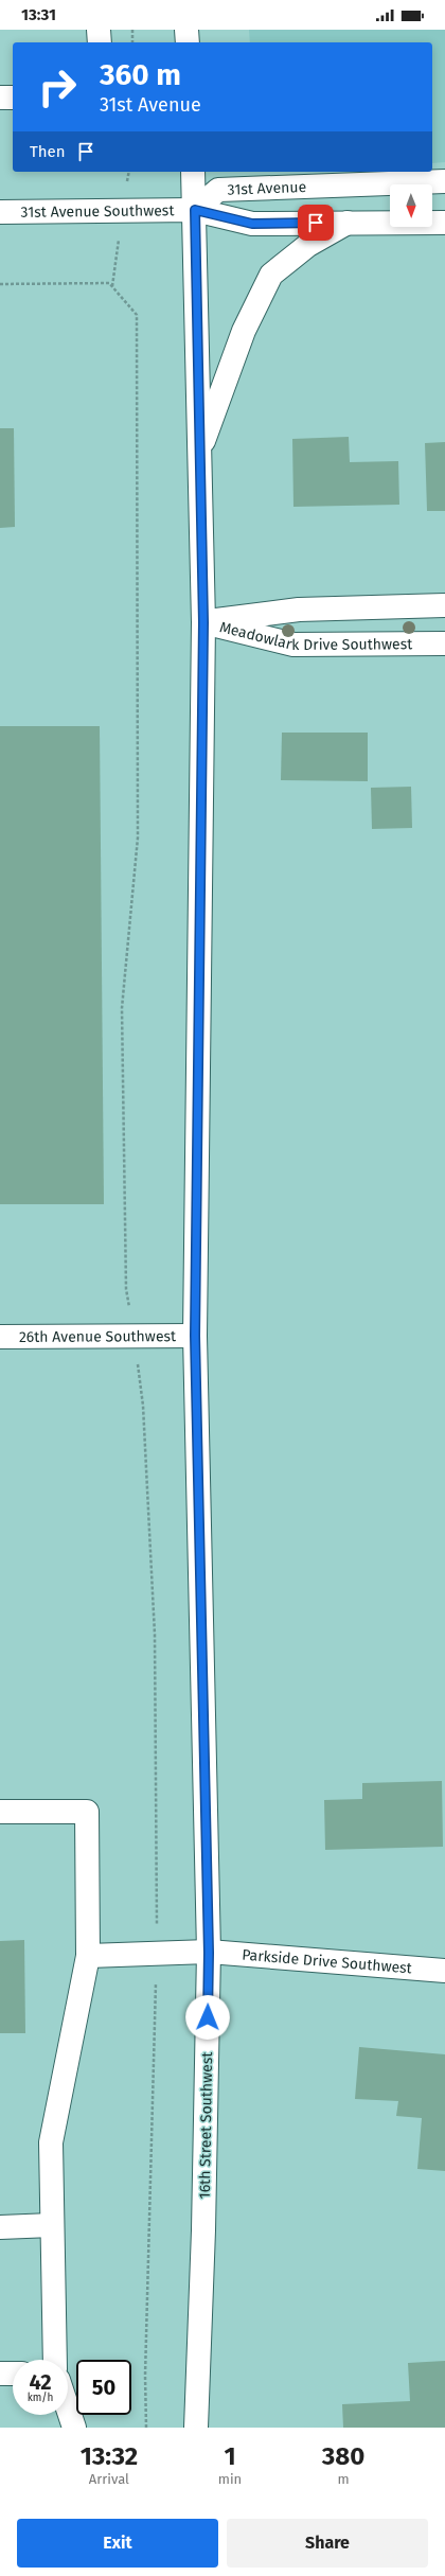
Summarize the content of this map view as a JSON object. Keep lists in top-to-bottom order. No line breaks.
{"streets":{"main road":["31st Avenue","31st Avenue Southwest","Meadowlark Drive Southwest","26th Avenue Southwest","Parkside Drive Southwest","16th Street Southwest"]},"crossings":[["31st Avenue","31st Avenue Southwest"],["31st Avenue","16th Street Southwest"],["31st Avenue Southwest","16th Street Southwest"],["Meadowlark Drive Southwest","16th Street Southwest"],["26th Avenue Southwest","16th Street Southwest"],["Parkside Drive Southwest","16th Street Southwest"]],"north":"bottom","page":{"status":"13:31","turn":["360 m","31st Avenue"],"then":"Then","speed":"42 km/h","limit":"50","eta":["13:32","Arrival","1","min","380","m"],"buttons":["Exit","Share"]}}
